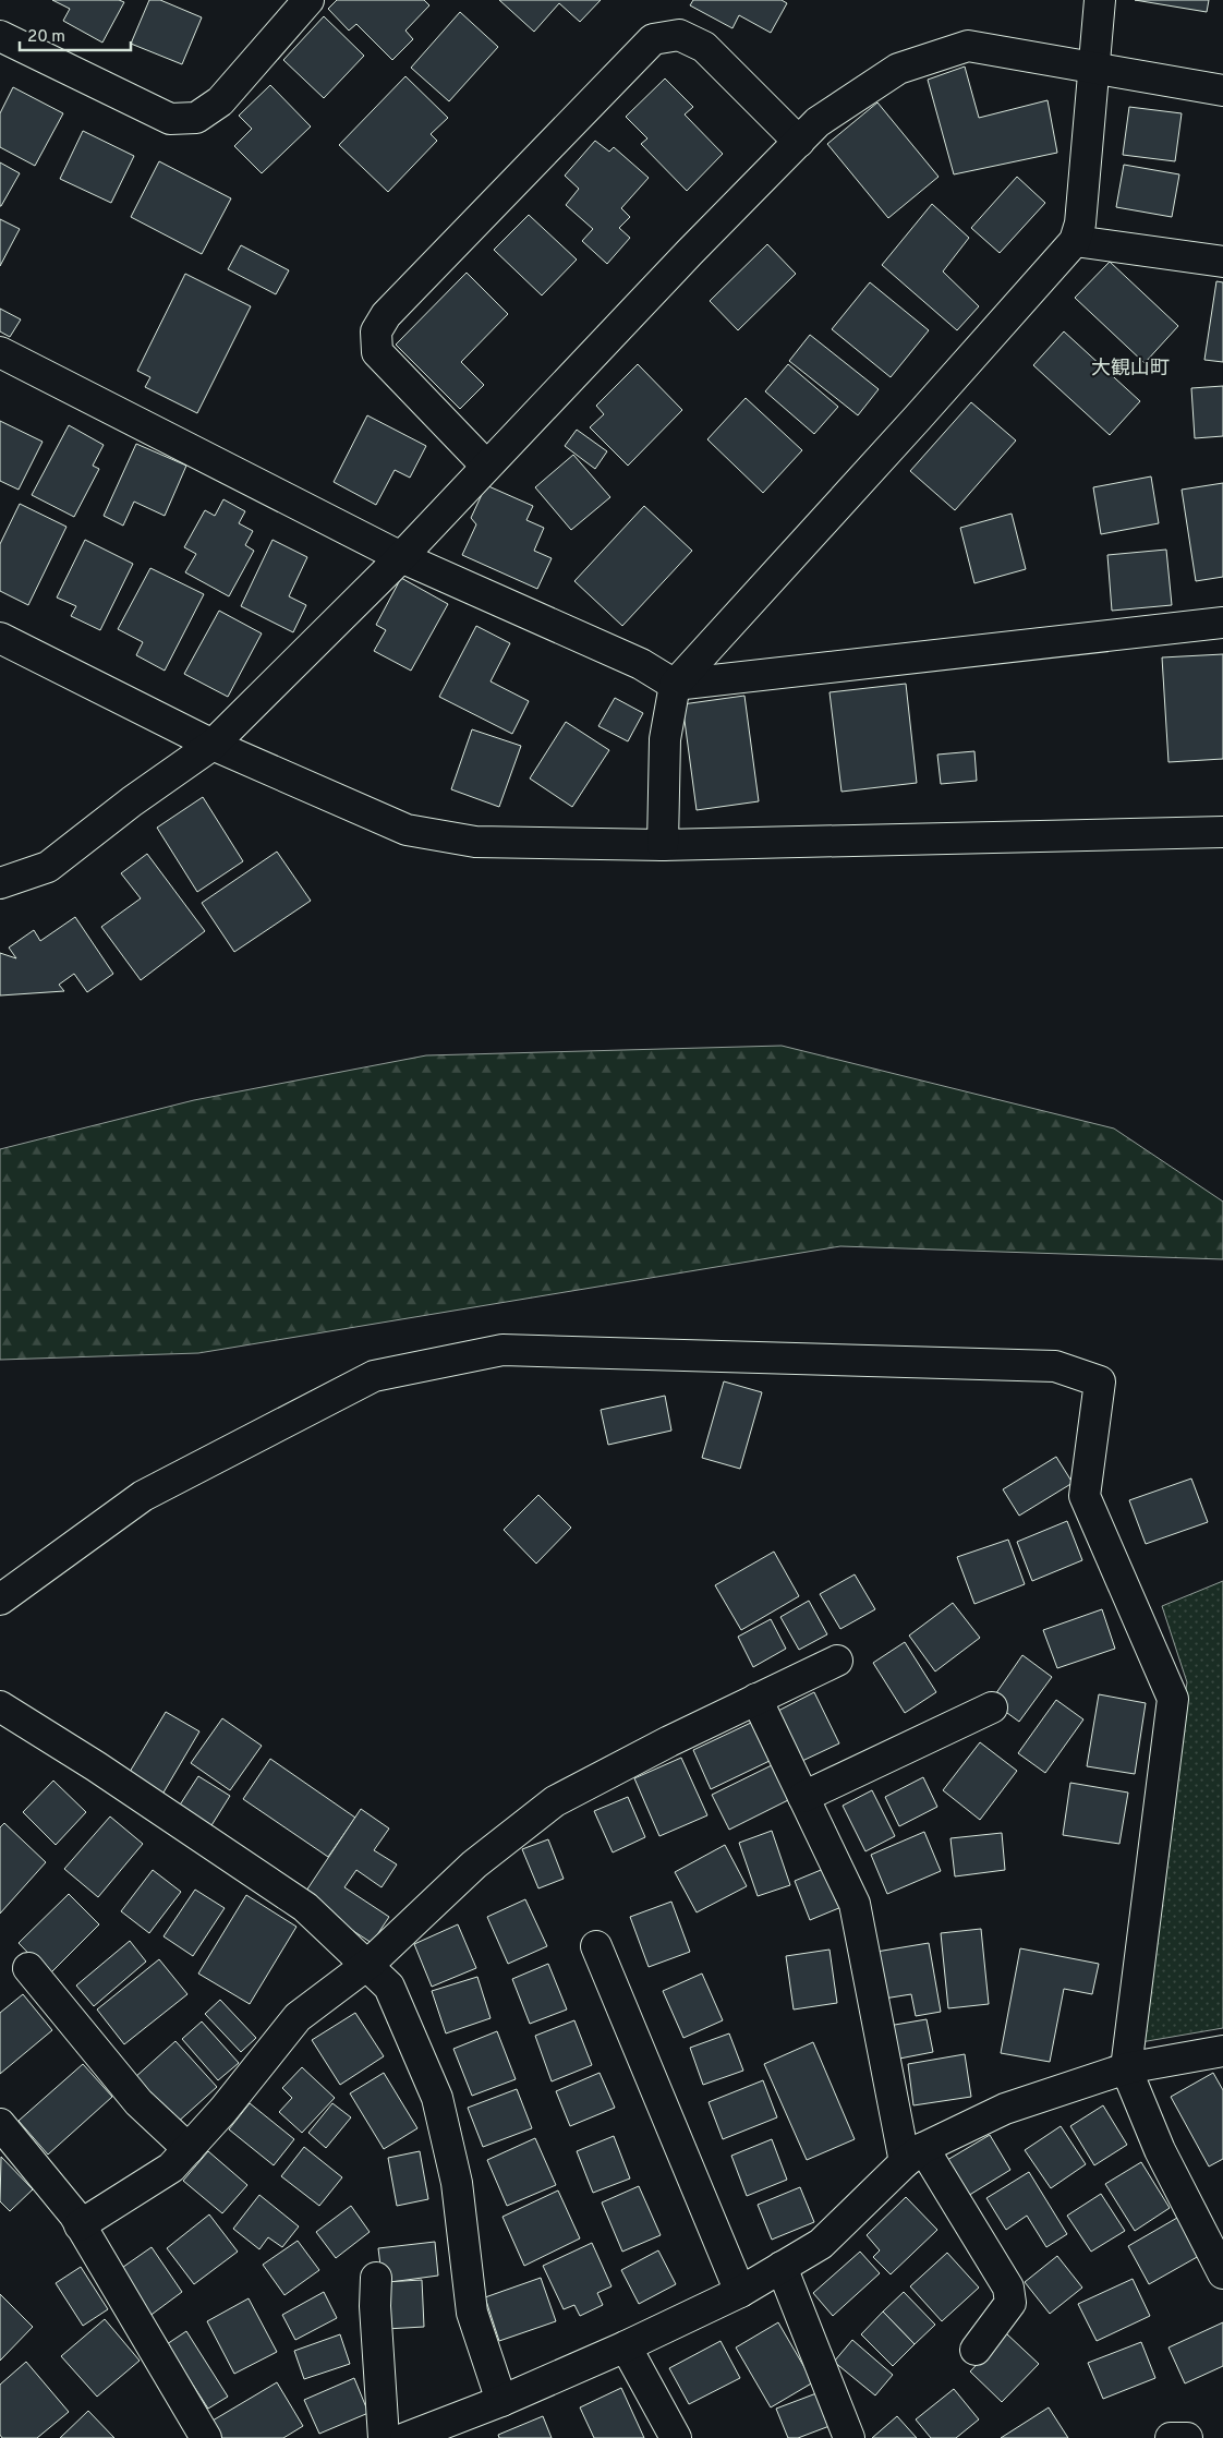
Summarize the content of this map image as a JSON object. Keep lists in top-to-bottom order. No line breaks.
{"districts":["大観山町"],"scale_bar":"20 m"}
